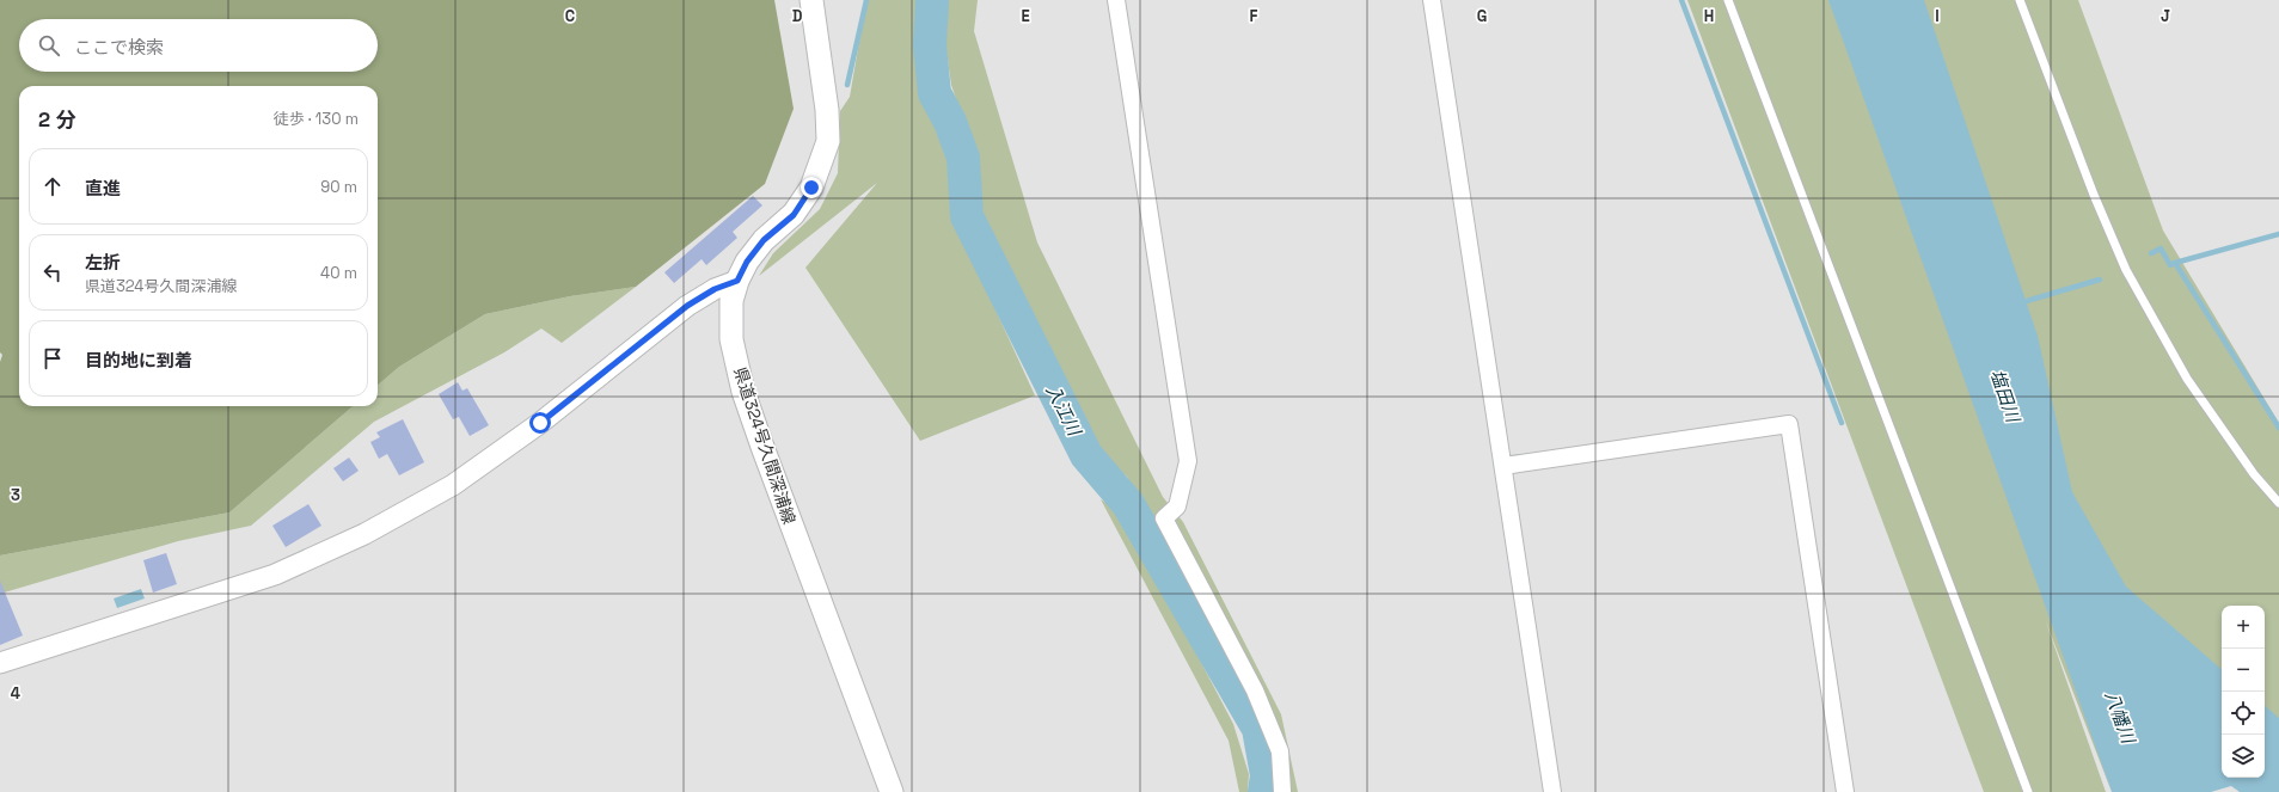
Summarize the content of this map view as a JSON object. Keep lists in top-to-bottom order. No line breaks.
{"streets":{"main road":["県道324号久間深浦線"]},"water":["塩田川","入江川","八幡川"],"page":{"search":"ここで検索","heading":["2 分","徒歩 · 130 m"],"list":[["直進","90 m"],["左折","県道324号久間深浦線","40 m"],"目的地に到着"],"map_buttons":["+","−"]},"grid":{"columns":["C","D","E","F","G","H","I","J"],"rows":["3","4"]}}
